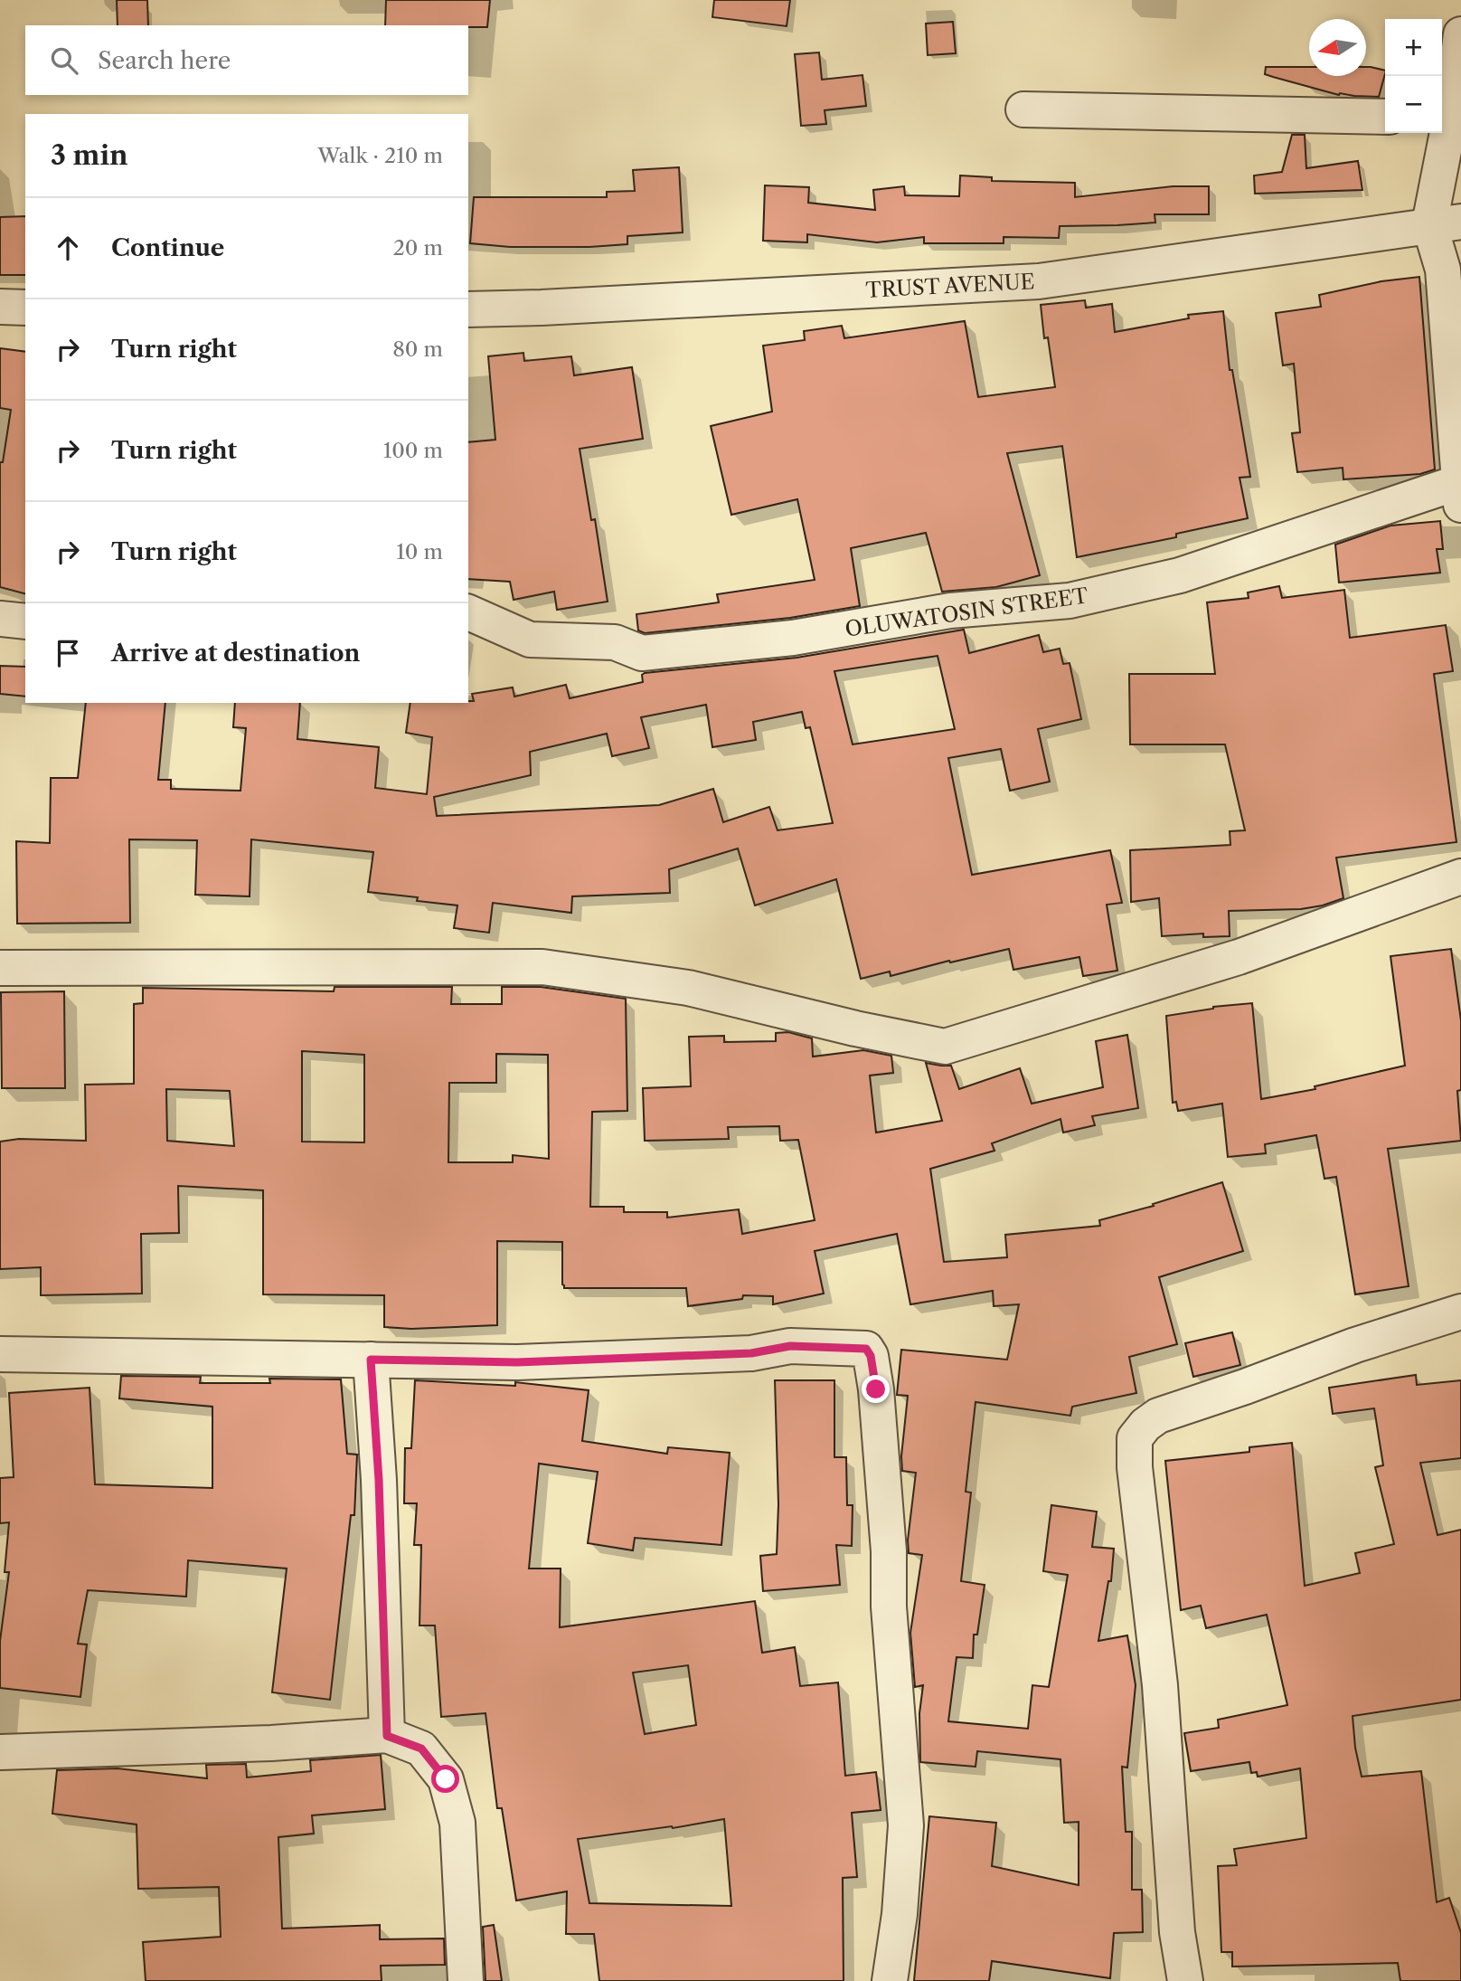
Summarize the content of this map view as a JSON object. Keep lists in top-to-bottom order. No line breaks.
{"streets":{"street":["TRUST AVENUE","OLUWATOSIN STREET"]},"north":"left","page":{"map_buttons":["+","−"],"search":"Search here","heading":["3 min","Walk · 210 m"],"list":[["Continue","20 m"],["Turn right","80 m"],["Turn right","100 m"],["Turn right","10 m"],"Arrive at destination"]}}
